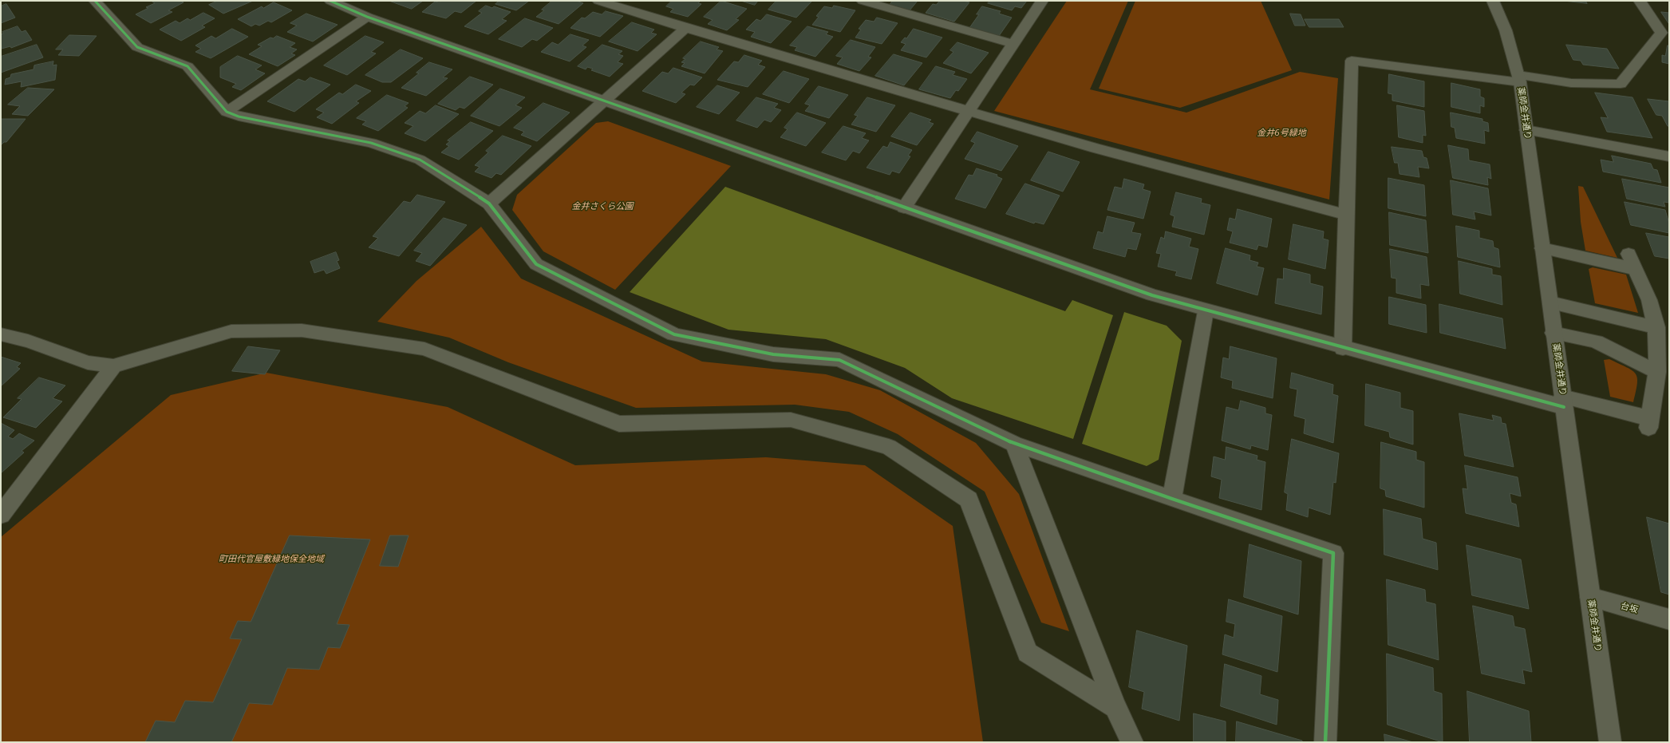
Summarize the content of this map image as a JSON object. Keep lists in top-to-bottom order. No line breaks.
{"streets":{"street":["薬師金井通り","台坂"]},"crossings":[["薬師金井通り","台坂"]],"parks":["金井6号緑地","金井さくら公園","町田代官屋敷緑地保全地域"]}
